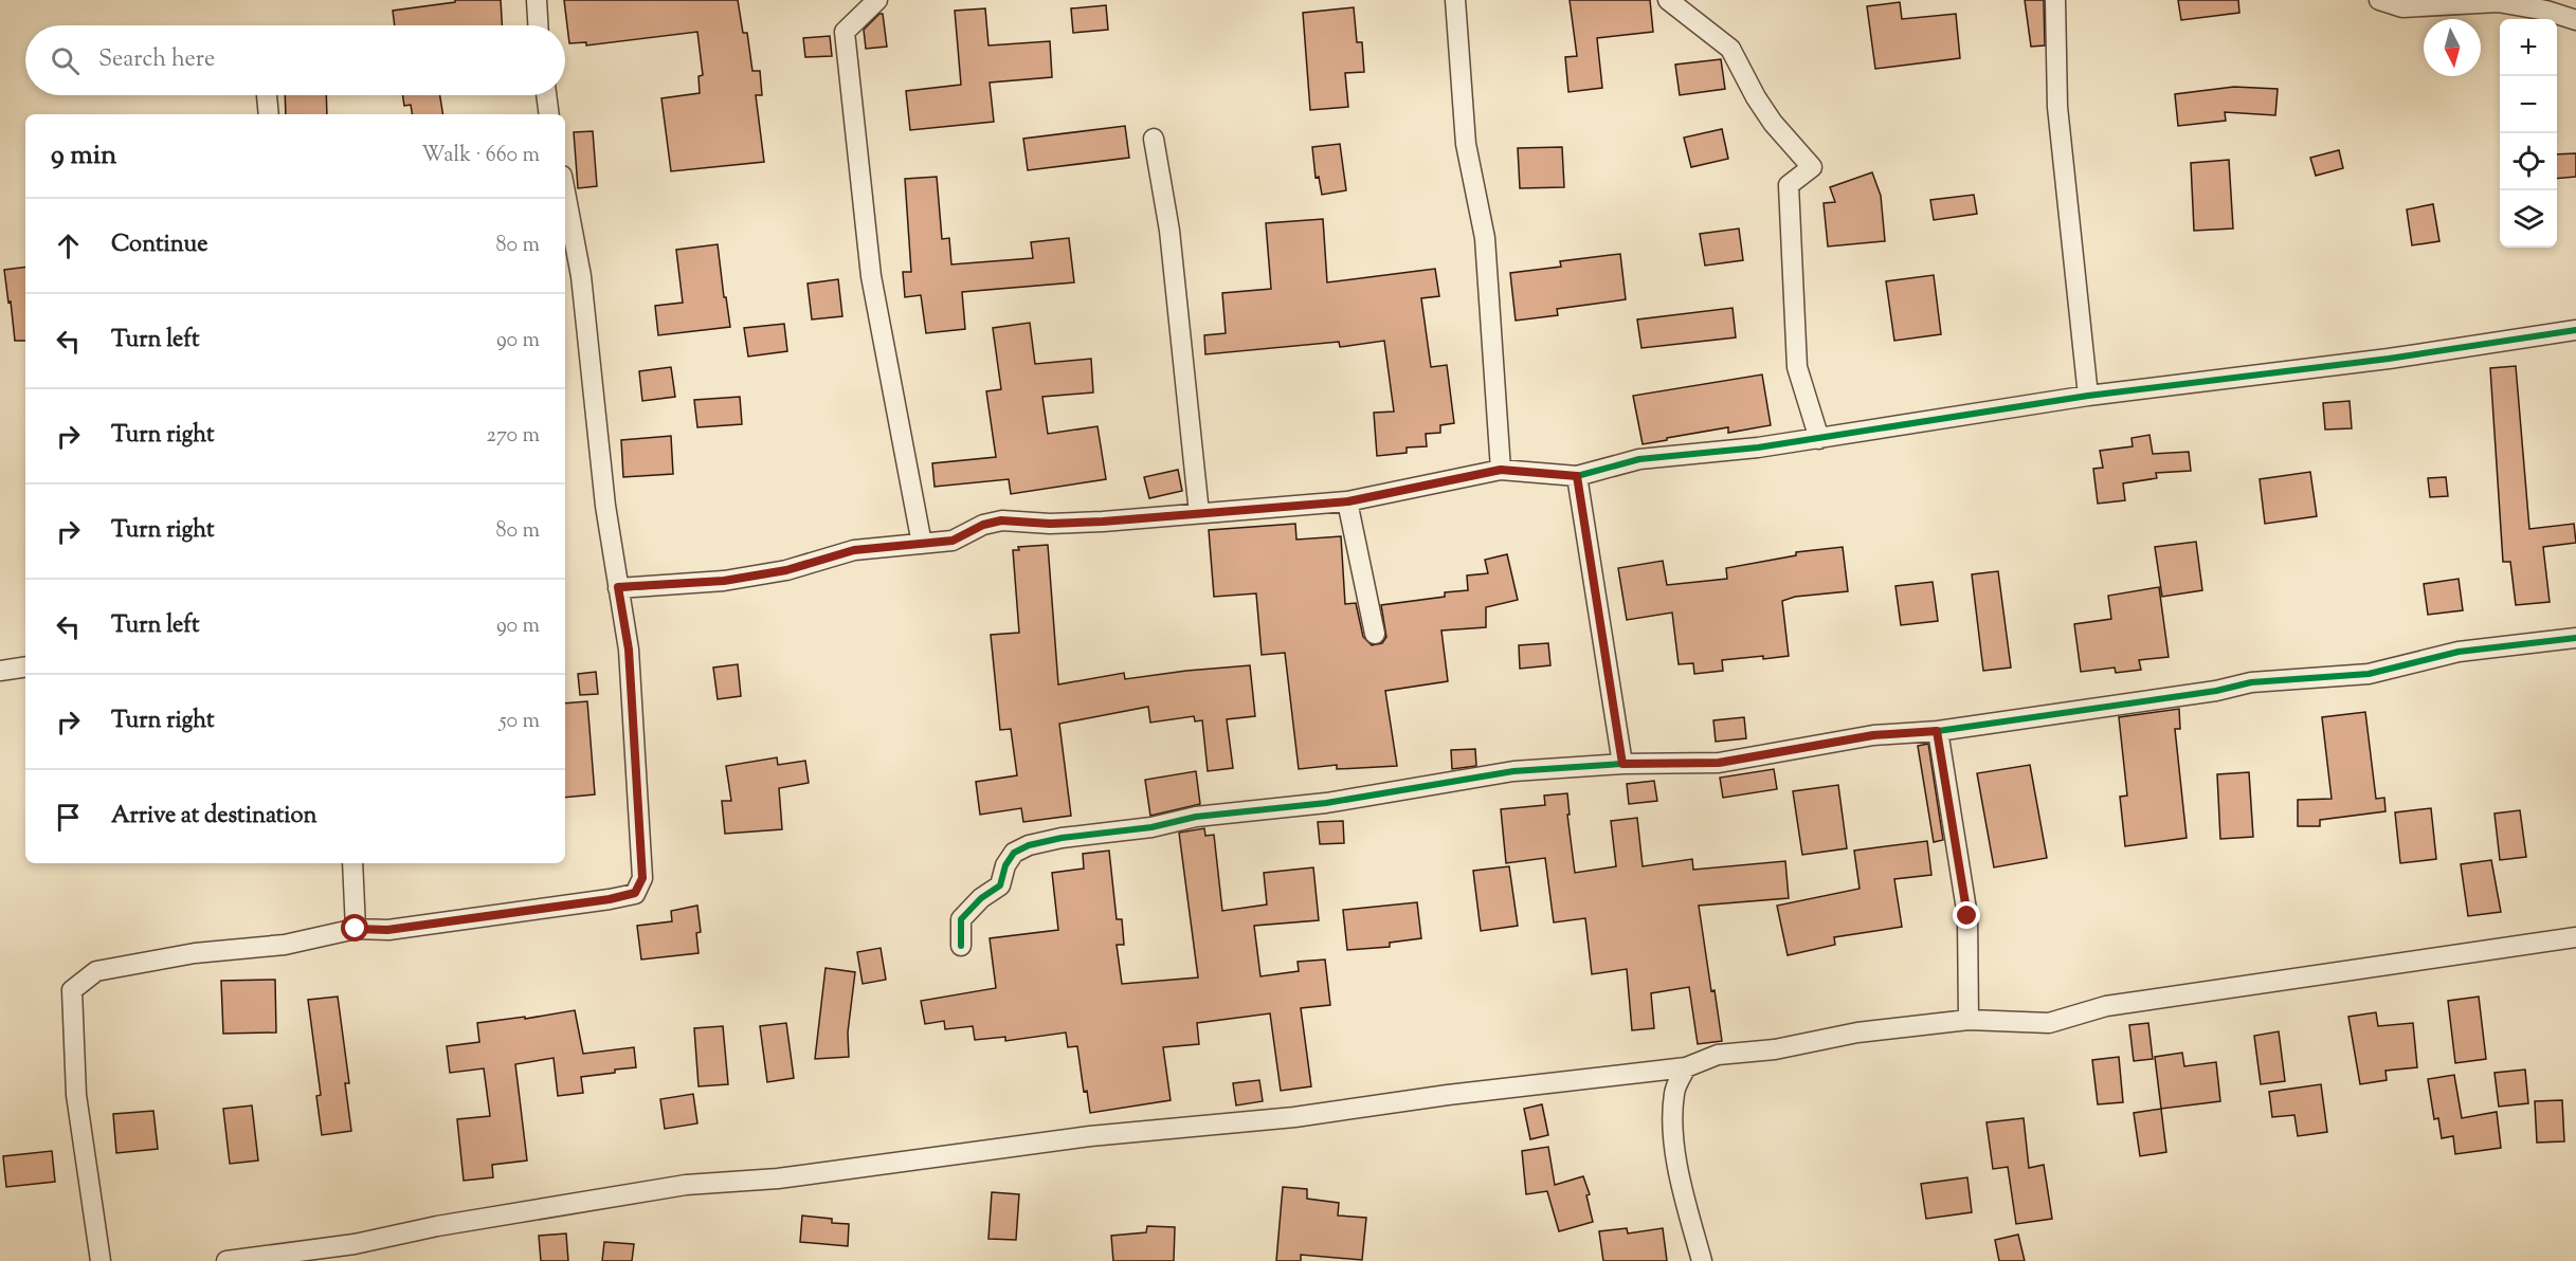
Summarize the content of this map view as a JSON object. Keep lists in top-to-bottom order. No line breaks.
{"north":"bottom","page":{"map_buttons":["+","−"],"search":"Search here","heading":["9 min","Walk · 660 m"],"list":[["Continue","80 m"],["Turn left","90 m"],["Turn right","270 m"],["Turn right","80 m"],["Turn left","90 m"],["Turn right","50 m"],"Arrive at destination"]}}
